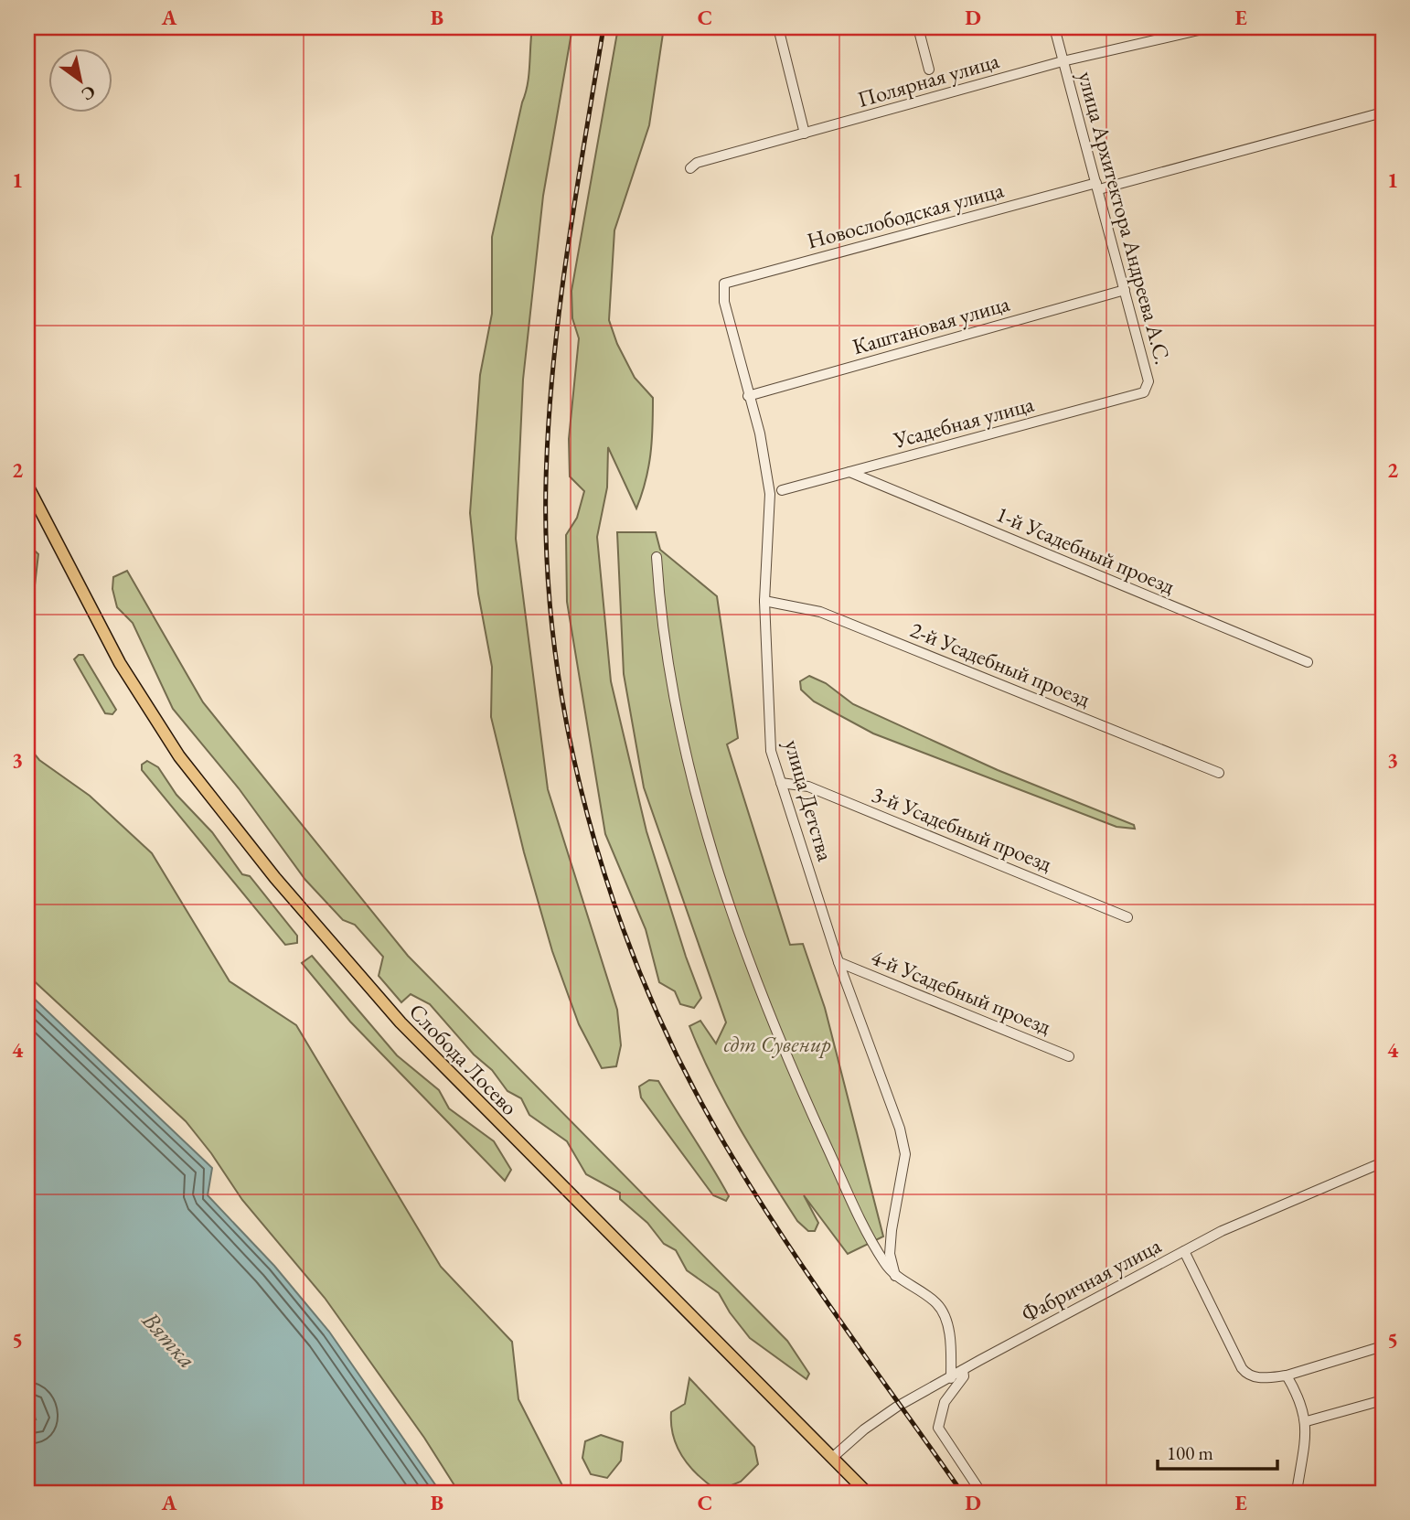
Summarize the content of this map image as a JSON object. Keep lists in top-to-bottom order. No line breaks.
{"streets":{"main road":["Слобода Лосево"],"street":["Полярная улица","Новослободская улица","улица Архитектора Андреева А.С.","Каштановая улица","Усадебная улица","1-й Усадебный проезд","2-й Усадебный проезд","улица Детства","3-й Усадебный проезд","4-й Усадебный проезд","Фабричная улица"]},"crossings":[["Полярная улица","улица Архитектора Андреева А.С."],["Новослободская улица","улица Архитектора Андреева А.С."],["Новослободская улица","улица Детства"],["улица Архитектора Андреева А.С.","Каштановая улица"],["улица Архитектора Андреева А.С.","Усадебная улица"],["Каштановая улица","улица Детства"],["Усадебная улица","1-й Усадебный проезд"],["2-й Усадебный проезд","улица Детства"],["улица Детства","3-й Усадебный проезд"],["улица Детства","4-й Усадебный проезд"],["Слобода Лосево","Фабричная улица"]],"water":["Вятка"],"parks":["сдт Сувенир"],"scale_bar":"100 m","north":"bottom right","grid":{"columns":["A","B","C","D","E"],"rows":["1","2","3","4","5"]}}
